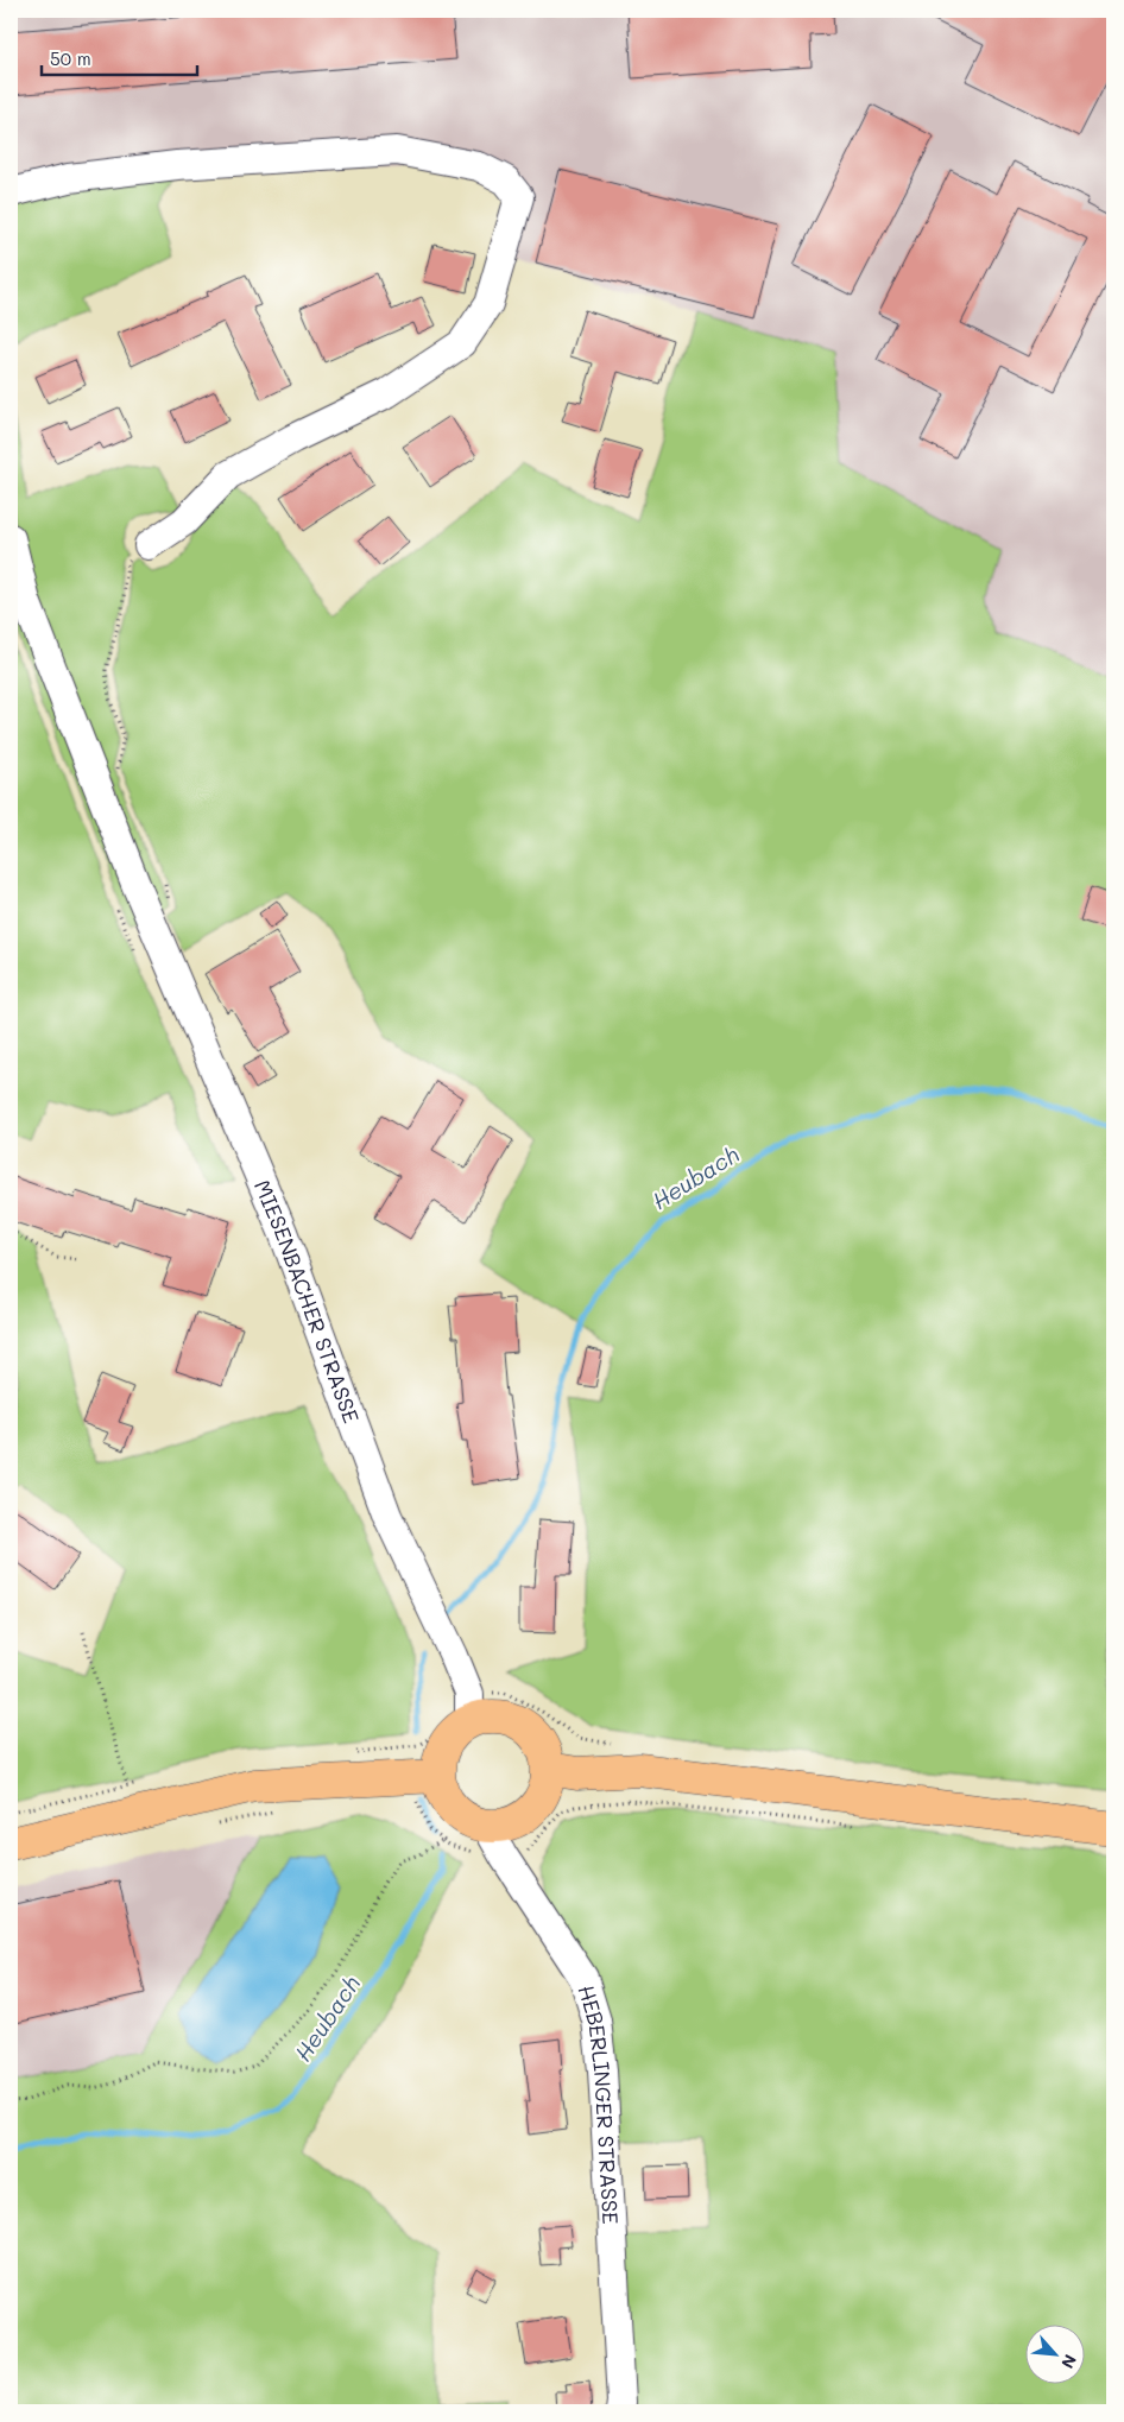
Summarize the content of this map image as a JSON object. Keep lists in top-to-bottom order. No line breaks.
{"streets":{"street":["MIESENBACHER STRASSE","HEBERLINGER STRASSE"]},"crossings":[["MIESENBACHER STRASSE","HEBERLINGER STRASSE"]],"water":["Heubach"],"scale_bar":"50 m","north":"bottom right"}
